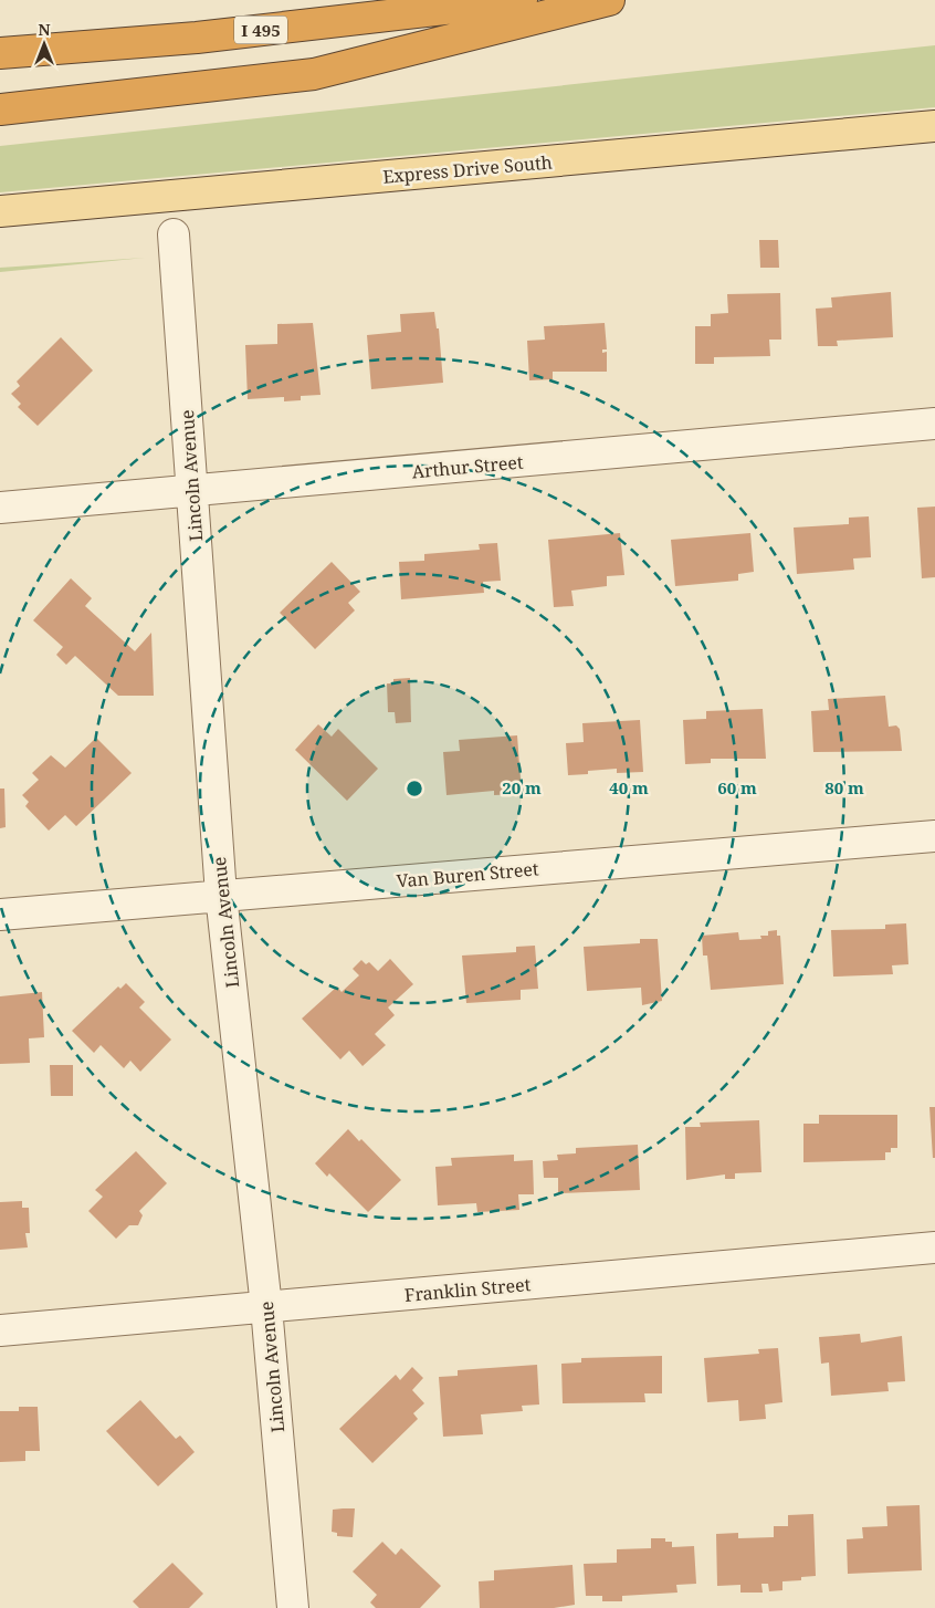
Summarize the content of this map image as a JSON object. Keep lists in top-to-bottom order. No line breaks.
{"streets":{"highway":["I 495"],"main road":["Express Drive South"],"street":["Arthur Street","Lincoln Avenue","Van Buren Street","Franklin Street"]},"crossings":[["Arthur Street","Lincoln Avenue"],["Lincoln Avenue","Van Buren Street"],["Lincoln Avenue","Franklin Street"]],"north":"top","rings":["20 m","40 m","60 m","80 m"]}
